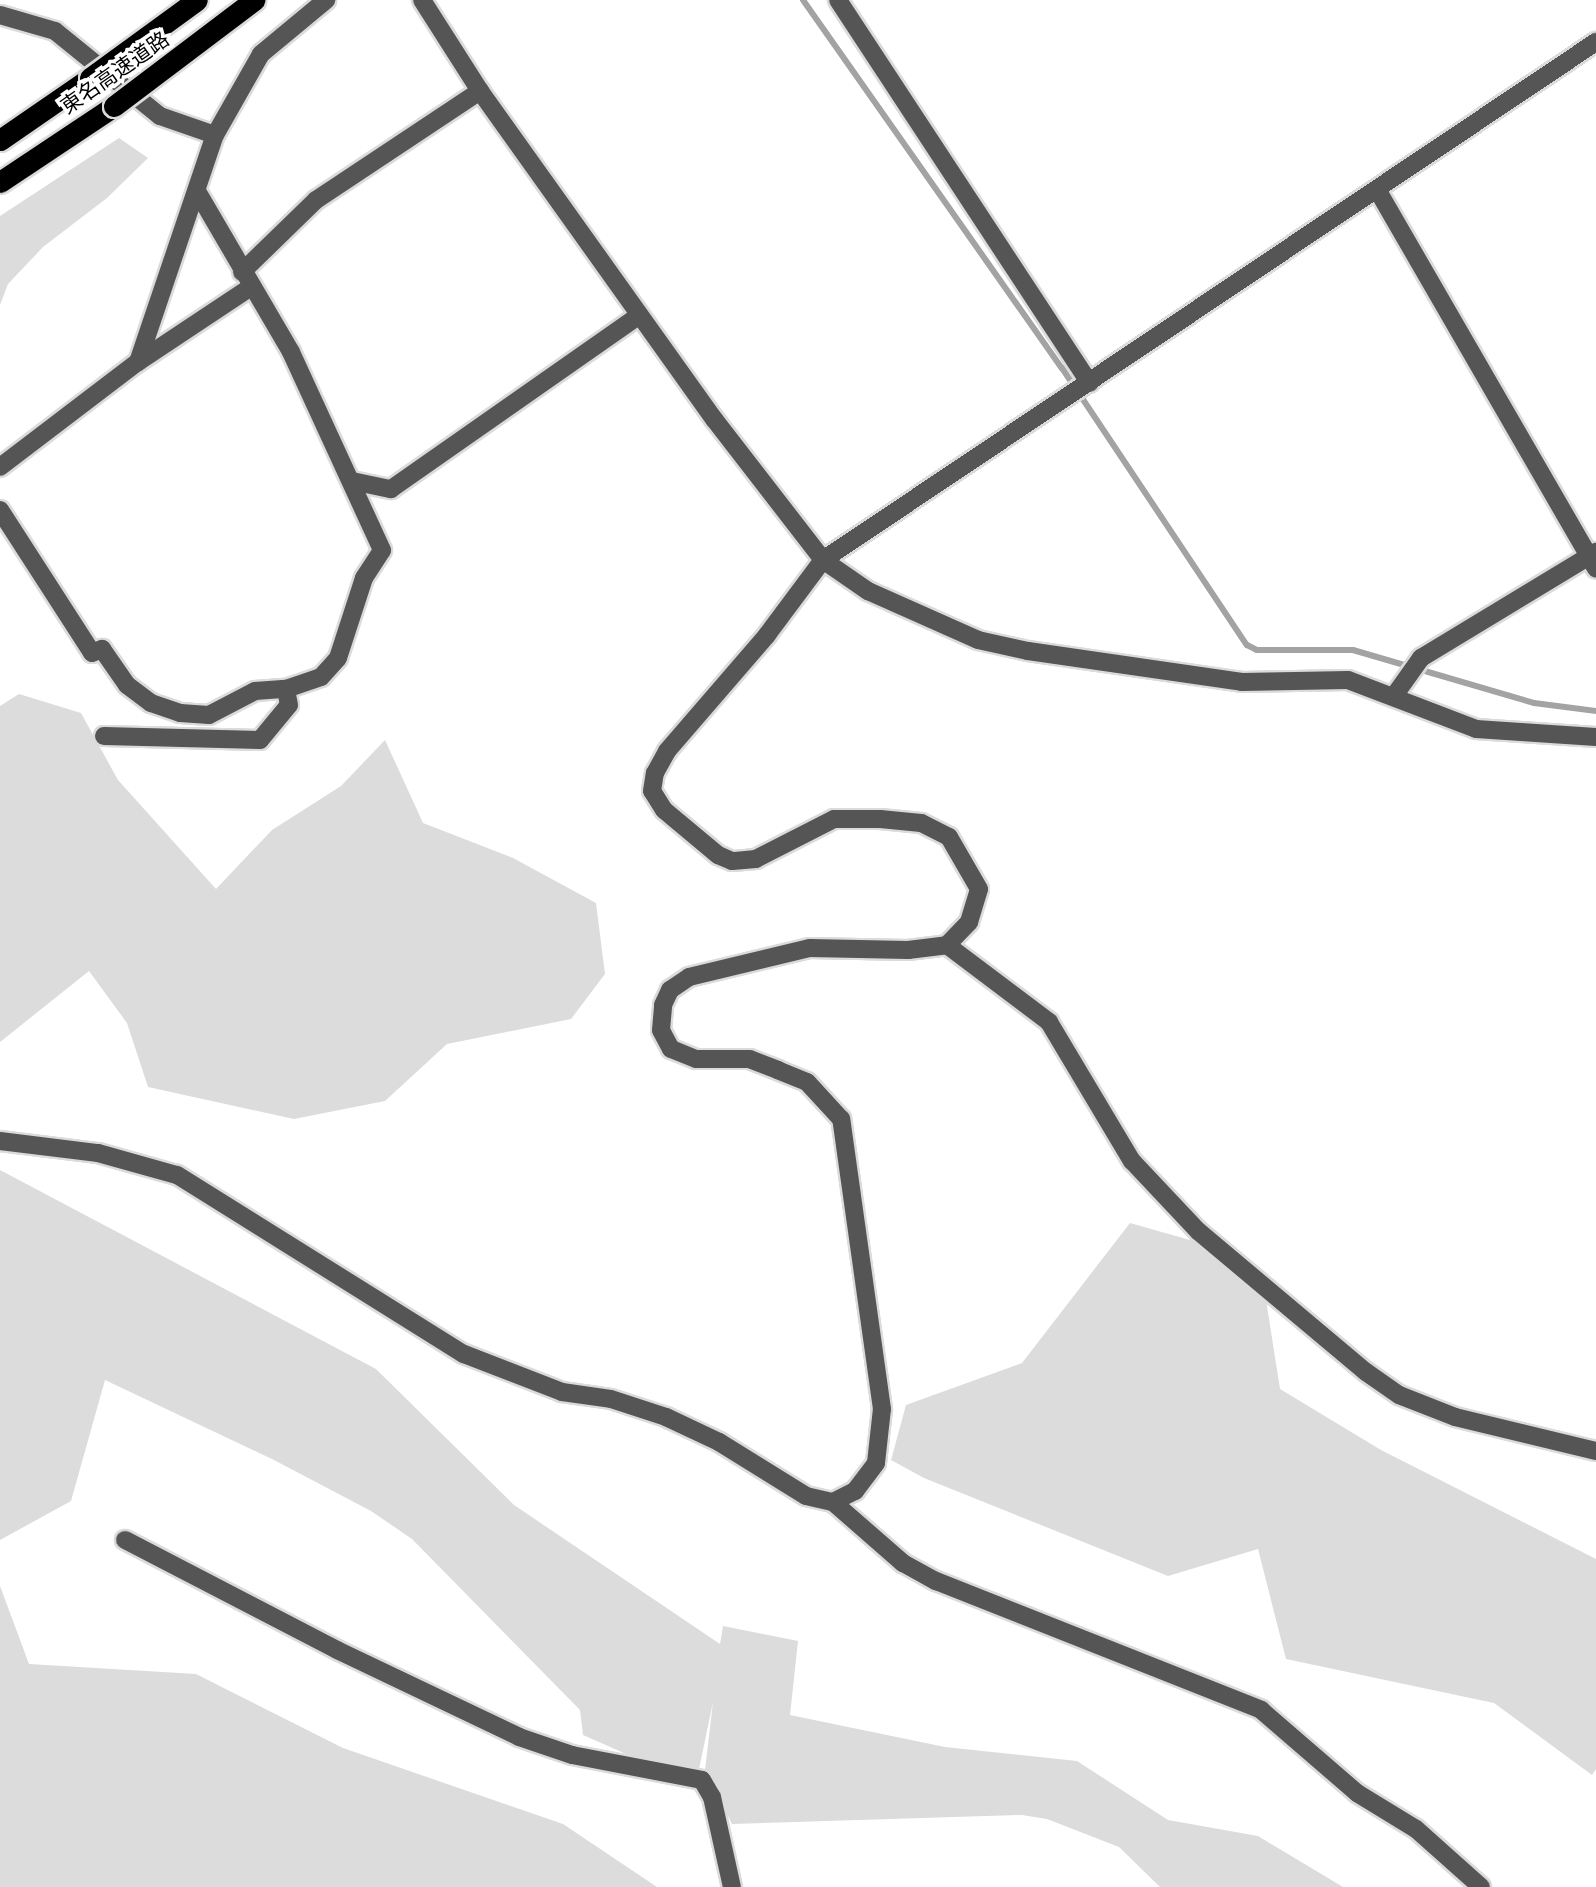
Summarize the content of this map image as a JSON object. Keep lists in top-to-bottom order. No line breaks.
{"streets":{"highway":["東名高速道路"]}}
